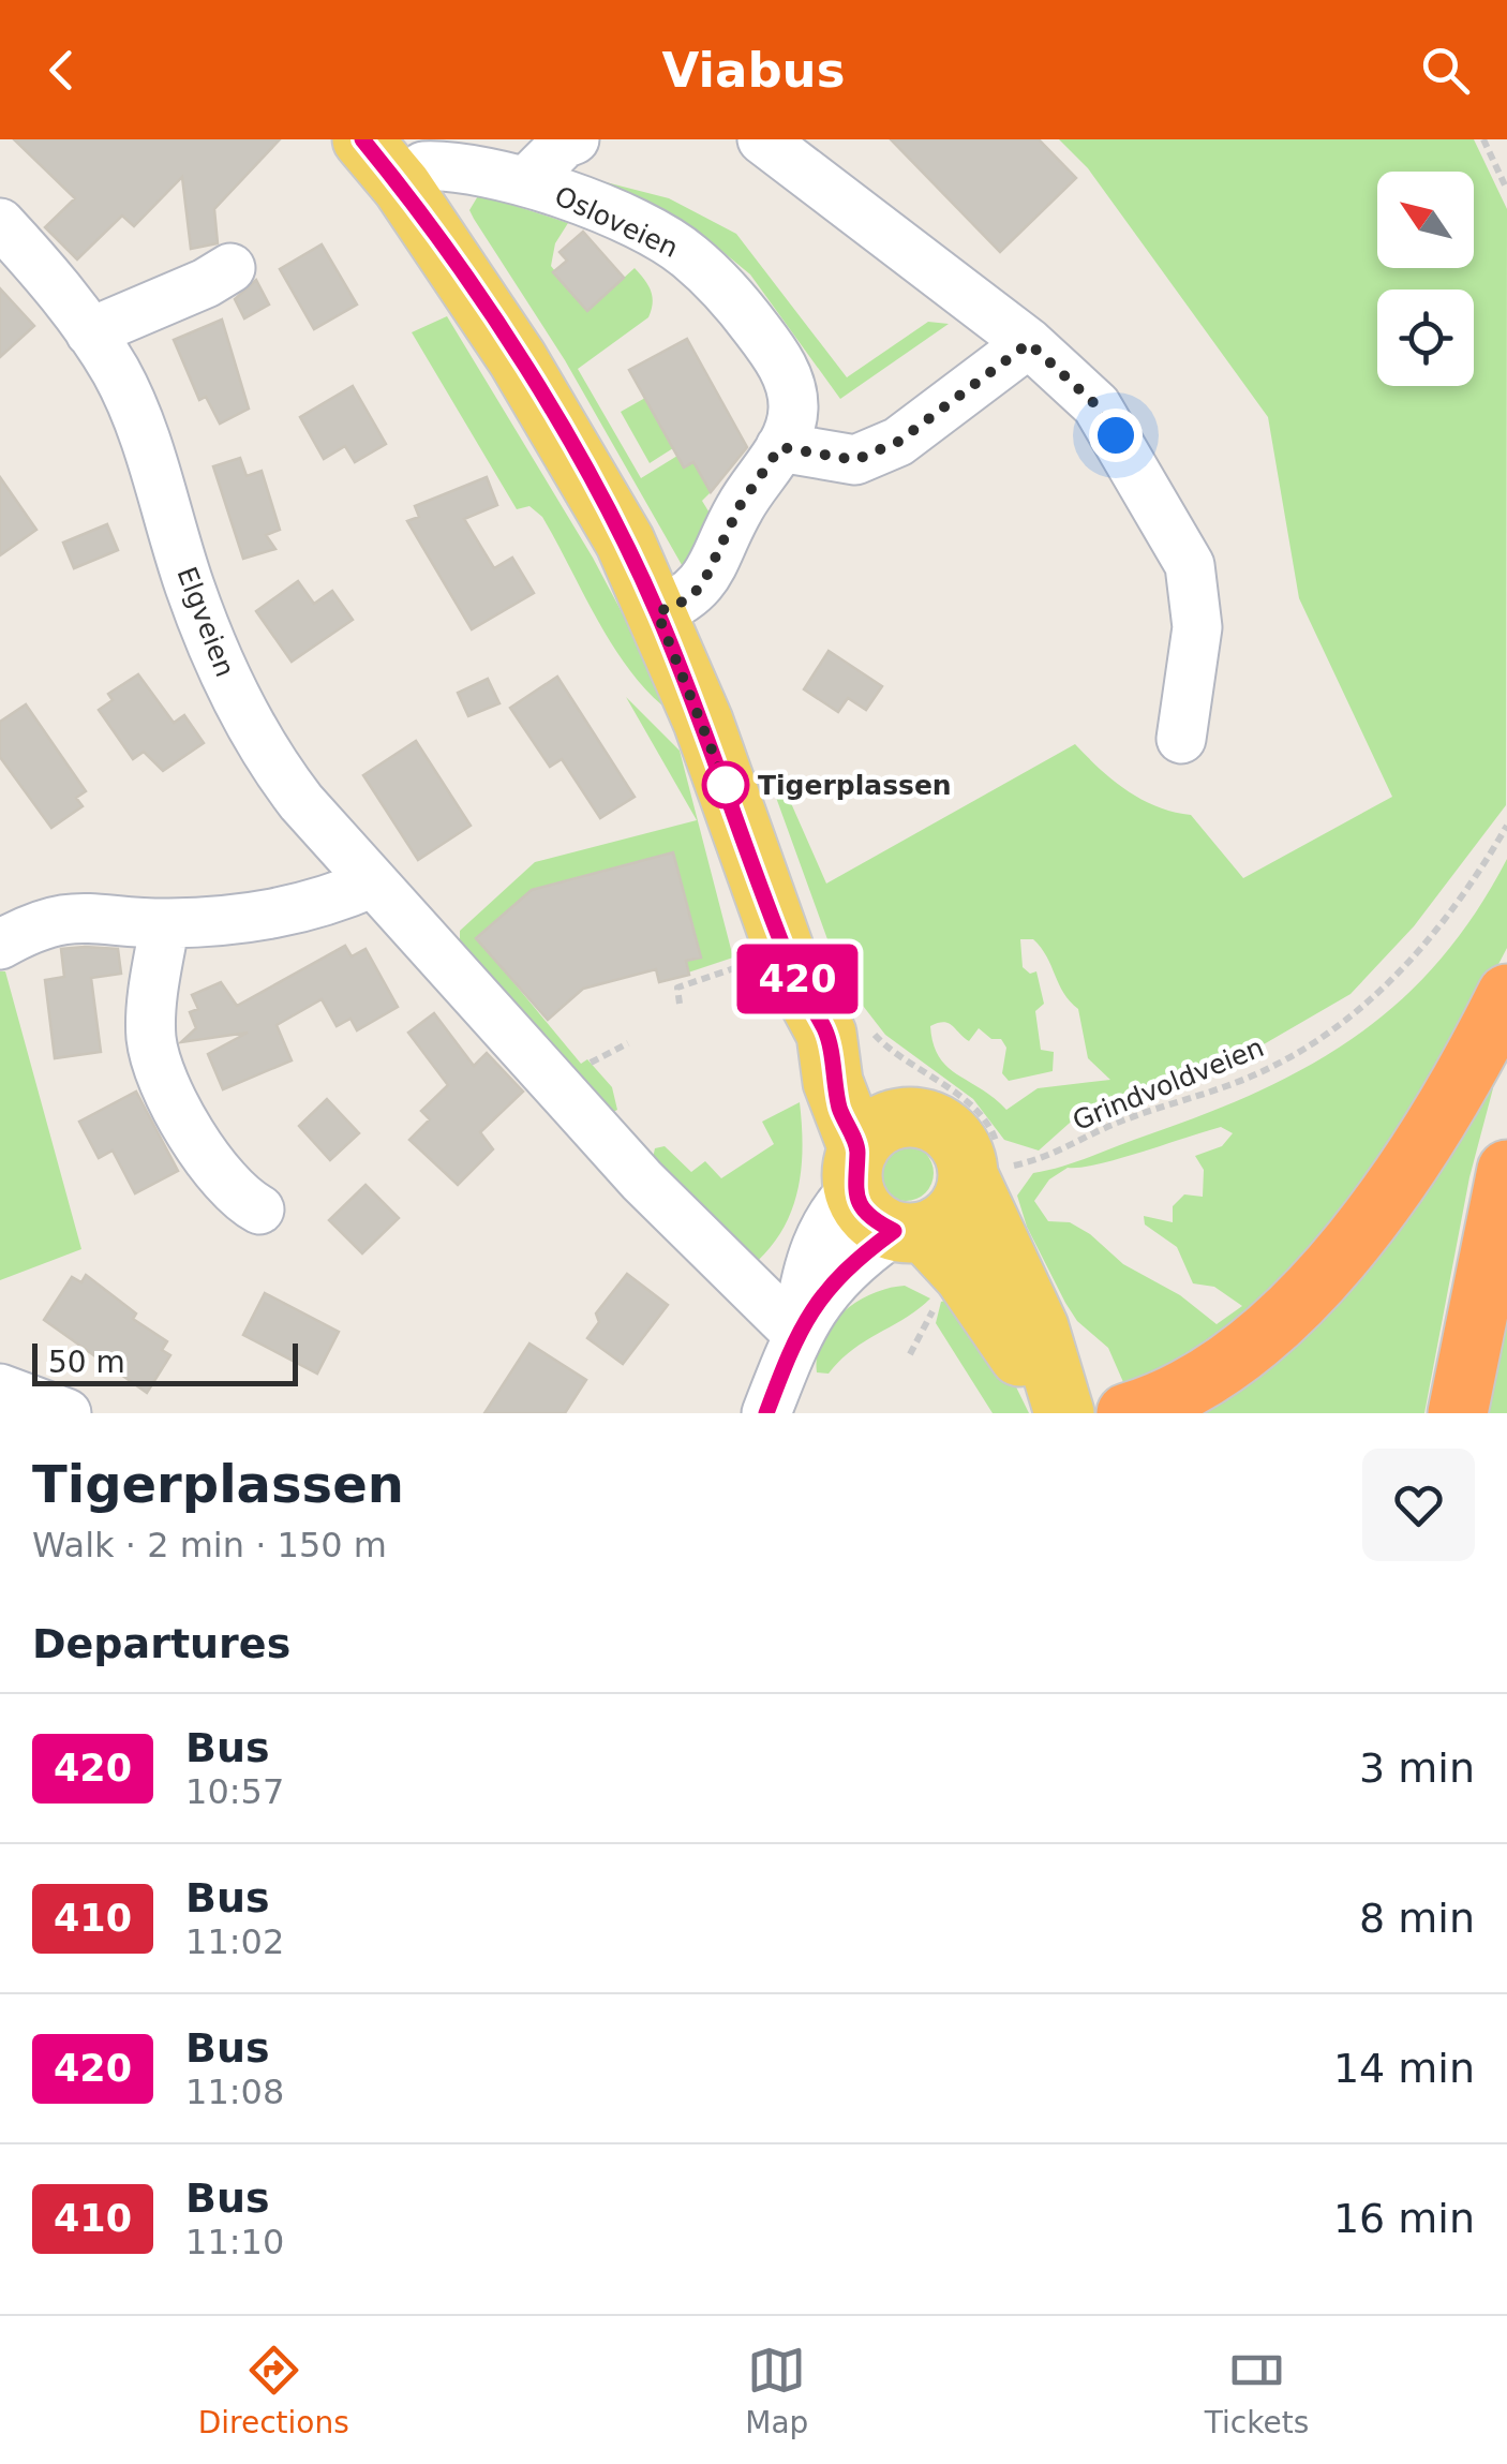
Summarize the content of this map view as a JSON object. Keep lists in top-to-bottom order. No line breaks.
{"streets":{"street":["Osloveien","Elgveien"],"path":["Grindvoldveien"]},"places":["Tigerplassen"],"lines":["bus line 420"],"scale_bar":"50 m","north":"top left","page":{"header":"Viabus","on_map":"420","scale":"50 m","heading":[["Tigerplassen","Walk · 2 min · 150 m"],"Departures"],"list":[{"mark":"420","name":"Bus","note":"10:57","value":"3 min"},{"mark":"410","name":"Bus","note":"11:02","value":"8 min"},{"mark":"420","name":"Bus","note":"11:08","value":"14 min"},{"mark":"410","name":"Bus","note":"11:10","value":"16 min"}],"tabs":["Directions","Map","Tickets"]}}
